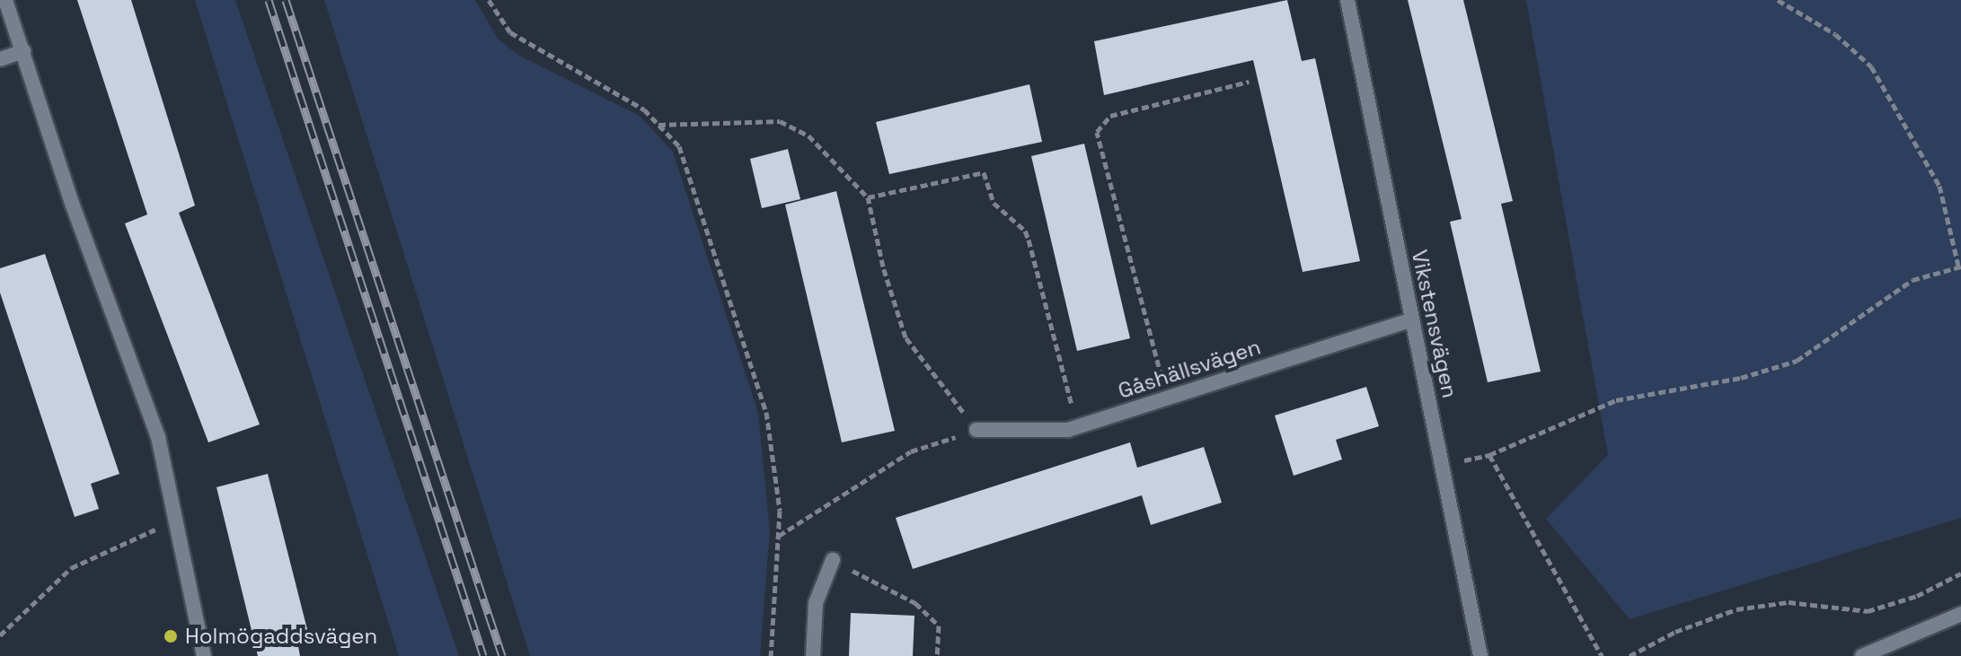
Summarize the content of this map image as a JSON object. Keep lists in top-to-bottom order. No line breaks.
{"streets":{"street":["Vikstensvägen","Gåshällsvägen"]},"crossings":[["Vikstensvägen","Gåshällsvägen"]],"places":["Holmögaddsvägen"]}
